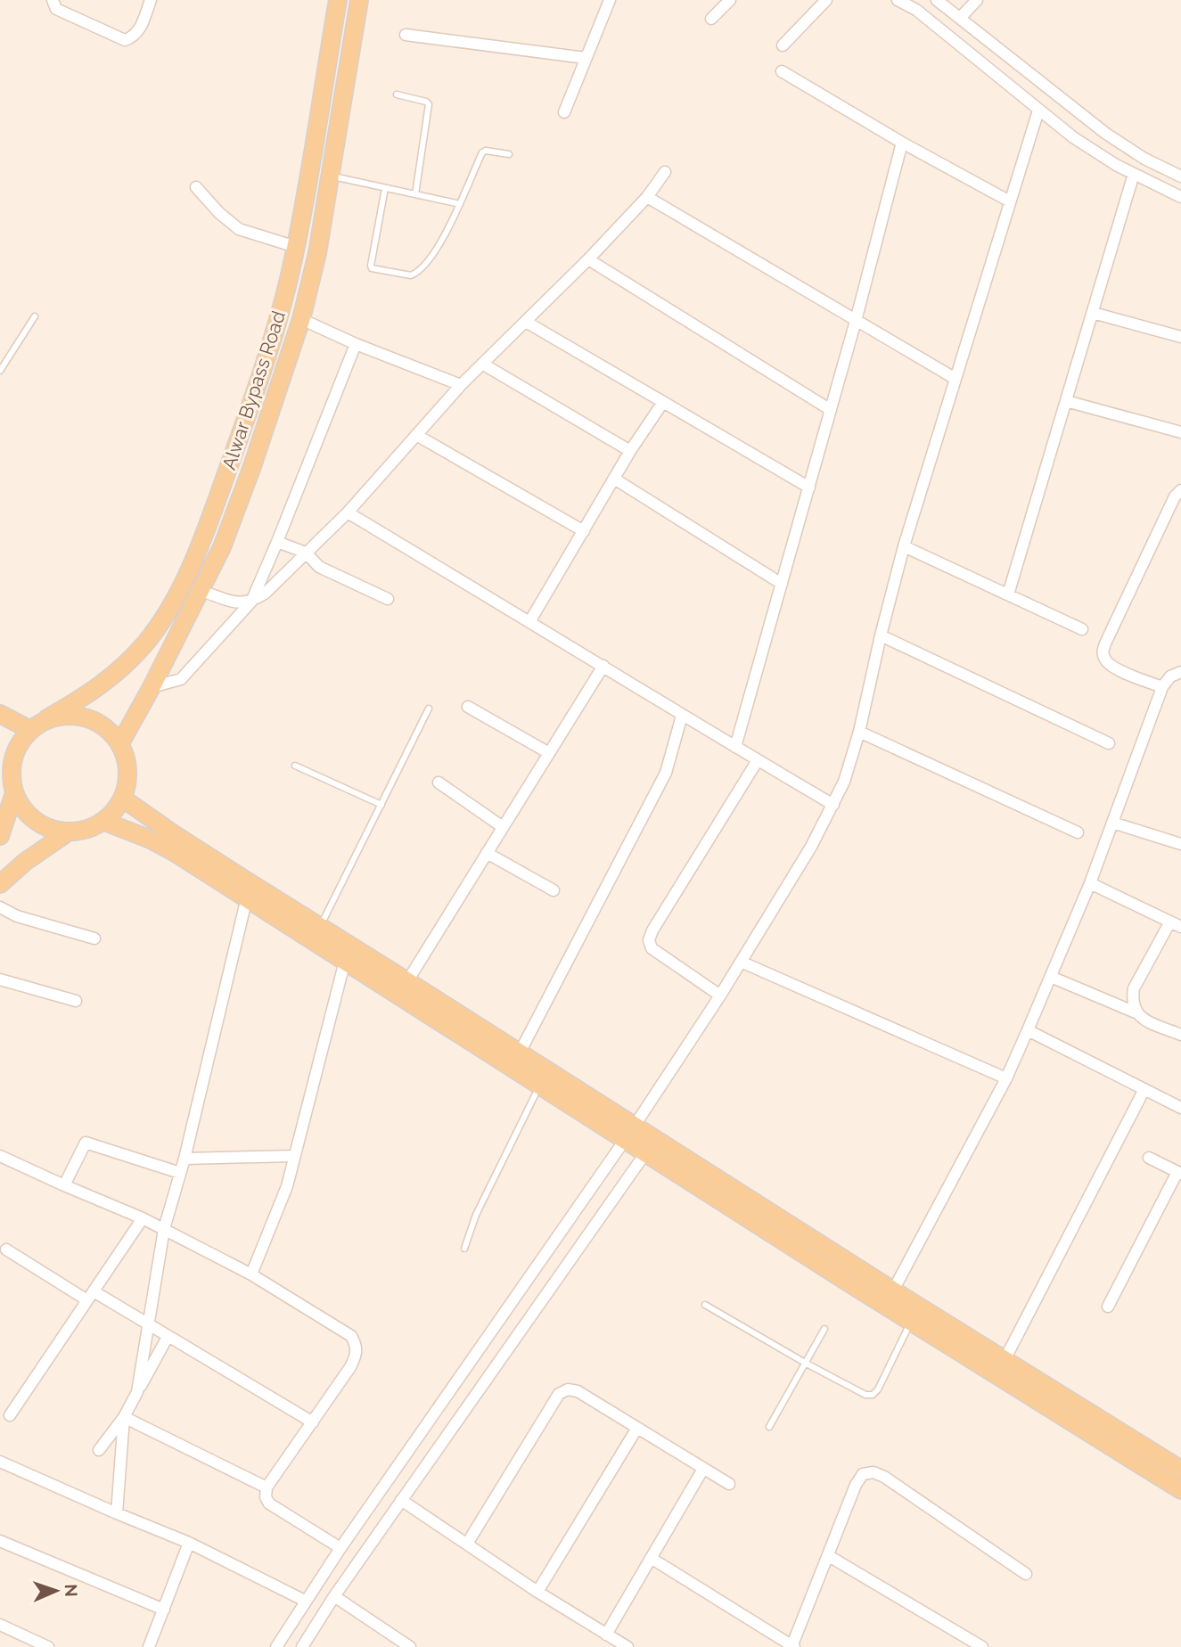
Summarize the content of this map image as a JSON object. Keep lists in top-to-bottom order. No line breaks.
{"streets":{"main road":["Alwar Bypass Road"]},"north":"right"}
